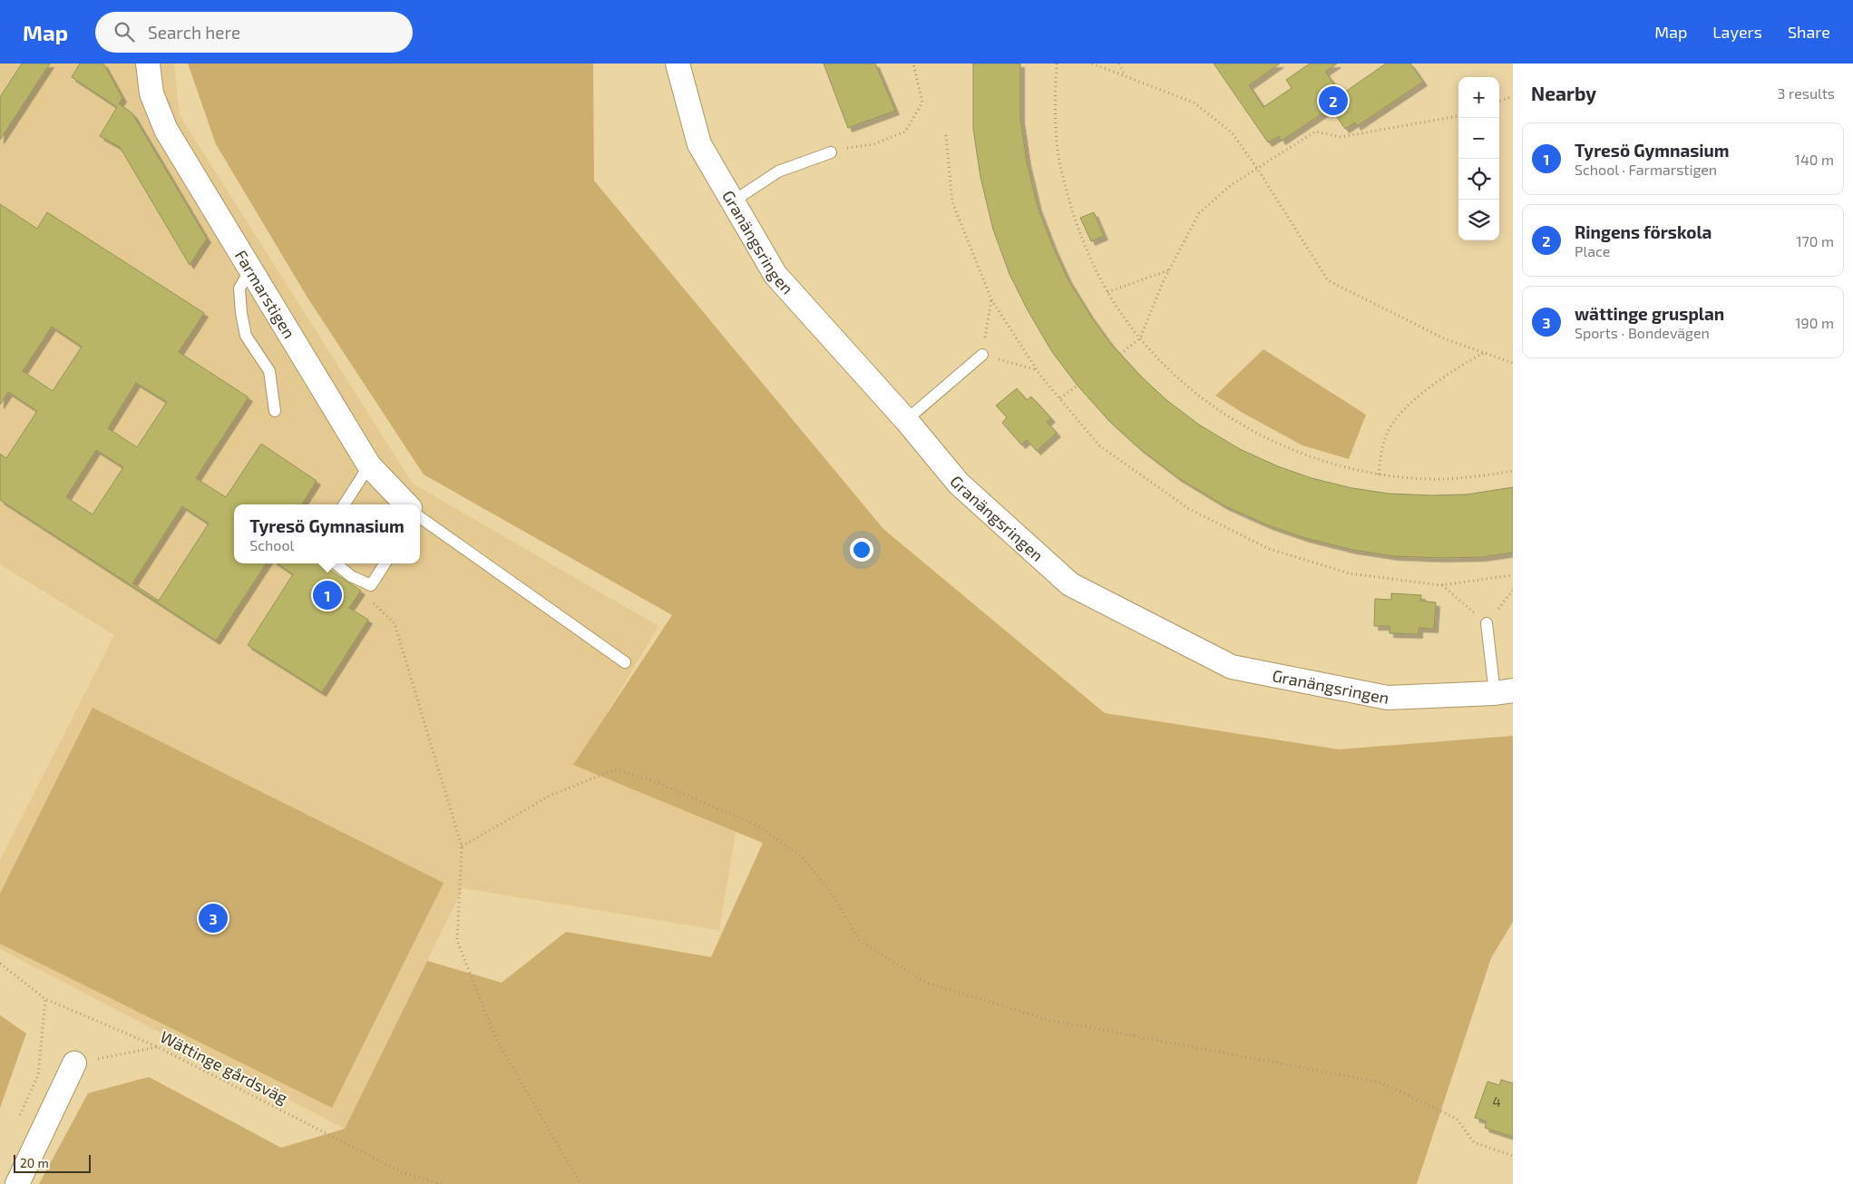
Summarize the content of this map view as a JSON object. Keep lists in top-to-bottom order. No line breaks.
{"streets":{"street":["Granängsringen","Farmarstigen"],"path":["Wättinge gårdsväg"]},"house_numbers":["4"],"scale_bar":"20 m","page":{"header":"Map","search":"Search here","nav":["Map","Layers","Share"],"heading":["Nearby","3 results"],"map_buttons":["+","−"],"pins":["2","1","3"],"list":[{"mark":"1","name":"Tyresö Gymnasium","note":"School · Farmarstigen","value":"140 m"},{"mark":"2","name":"Ringens förskola","note":"Place","value":"170 m"},{"mark":"3","name":"wättinge grusplan","note":"Sports · Bondevägen","value":"190 m"}],"popup":["Tyresö Gymnasium","School"],"scale":"20 m"}}
